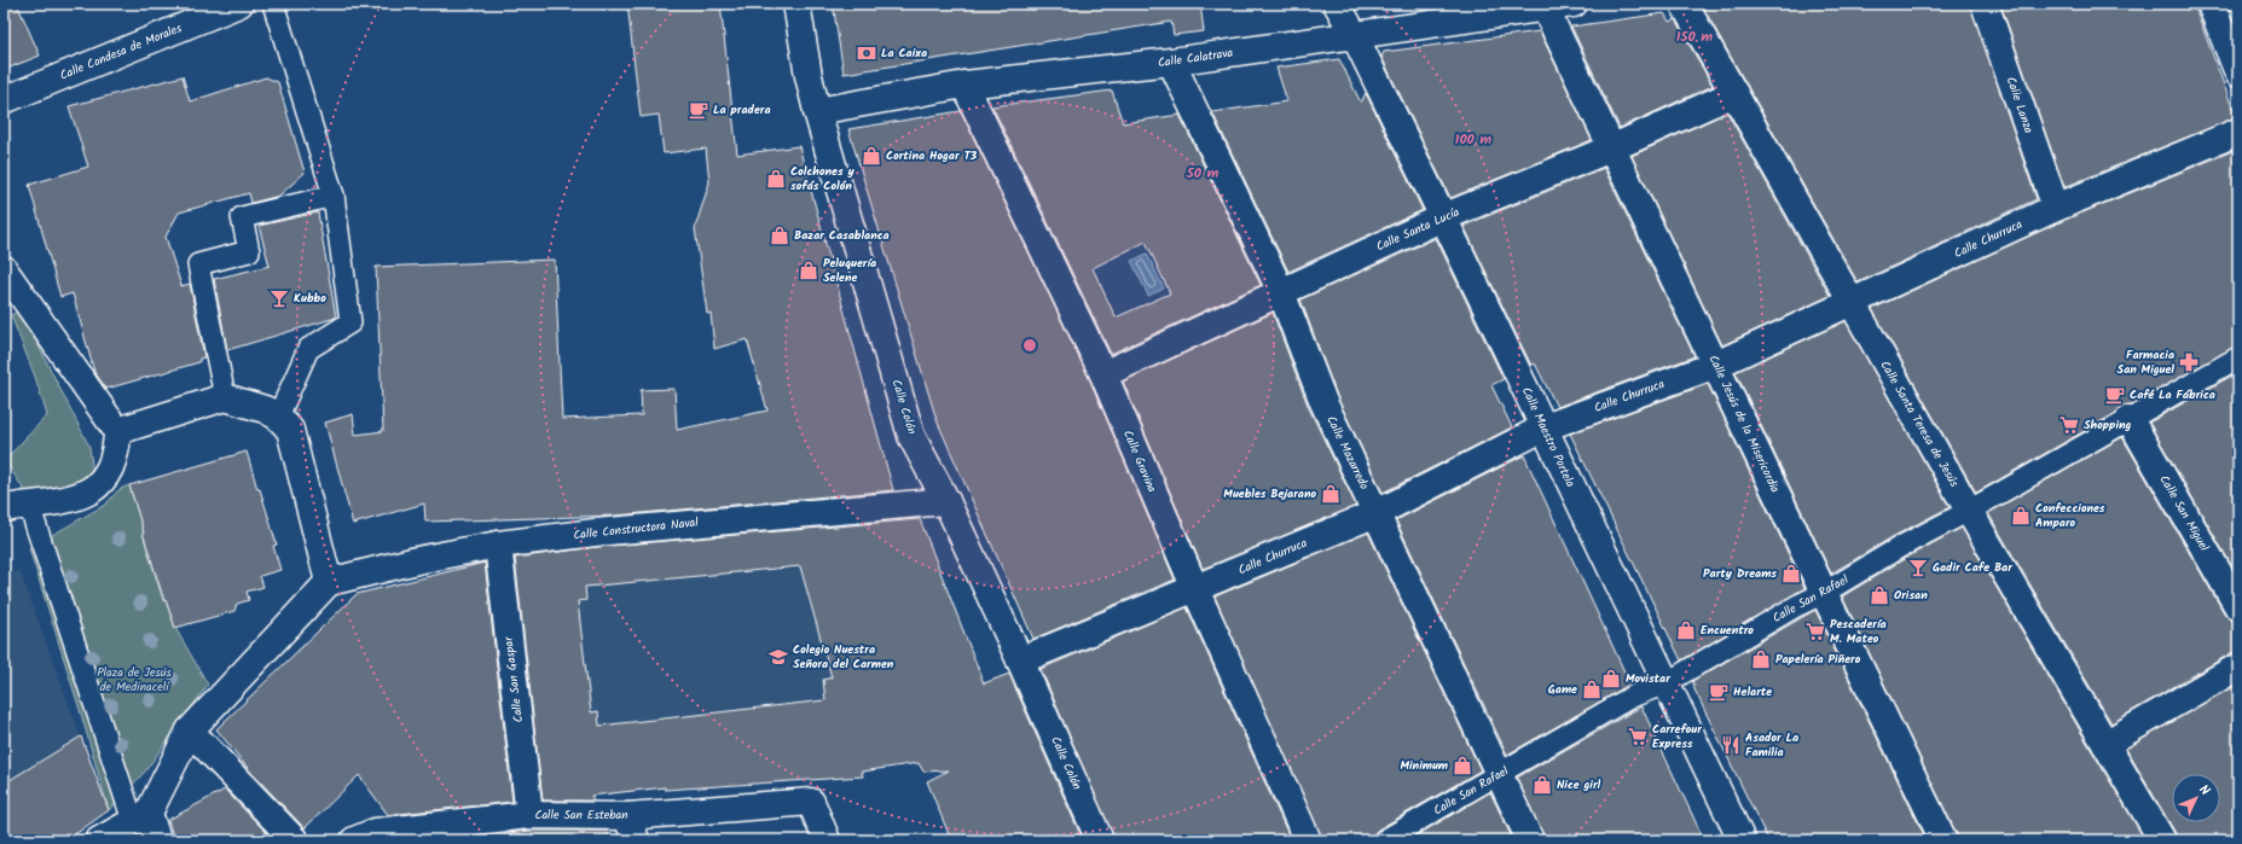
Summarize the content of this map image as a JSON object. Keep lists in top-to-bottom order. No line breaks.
{"streets":{"street":["Calle Condesa de Morales","Calle Calatrava","Calle Lanza","Calle Santa Lucía","Calle Churruca","Calle Colón","Calle Jesús de la Misericordia","Calle Santa Teresa de Jesús","Calle Maestro Portela","Calle Mazarredo","Calle Gravina","Calle San Miguel","Calle Constructora Naval","Calle San Rafael","Calle San Gaspar","Calle San Esteban"]},"crossings":[["Calle Calatrava","Calle Colón"],["Calle Calatrava","Calle Jesús de la Misericordia"],["Calle Calatrava","Calle Maestro Portela"],["Calle Calatrava","Calle Mazarredo"],["Calle Calatrava","Calle Gravina"],["Calle Lanza","Calle Churruca"],["Calle Santa Lucía","Calle Jesús de la Misericordia"],["Calle Santa Lucía","Calle Santa Teresa de Jesús"],["Calle Santa Lucía","Calle Maestro Portela"],["Calle Santa Lucía","Calle Mazarredo"],["Calle Santa Lucía","Calle Gravina"],["Calle Churruca","Calle Colón"],["Calle Churruca","Calle Jesús de la Misericordia"],["Calle Churruca","Calle Santa Teresa de Jesús"],["Calle Churruca","Calle Maestro Portela"],["Calle Churruca","Calle Mazarredo"],["Calle Churruca","Calle Gravina"],["Calle Colón","Calle Constructora Naval"],["Calle Jesús de la Misericordia","Calle San Rafael"],["Calle Santa Teresa de Jesús","Calle San Rafael"],["Calle Maestro Portela","Calle San Rafael"],["Calle Mazarredo","Calle San Rafael"],["Calle San Miguel","Calle San Rafael"],["Calle Constructora Naval","Calle San Gaspar"],["Calle San Gaspar","Calle San Esteban"]],"parks":["Plaza de Jesús de Medinaceli"],"places":{"bank":["La Caixa"],"cafe":["La pradera","Café La Fábrica","Helarte"],"shop":["Cortina Hogar T3","Colchones y sofás Colón","Bazar Casablanca","Peluquería Selene","Muebles Bejarano","Confecciones Amparo","Party Dreams","Orisan","Encuentro","Papelería Piñero","Movistar","Game","Minimum","Nice girl"],"bar":["Kubbo","Gadir Cafe Bar"],"pharmacy":["Farmacia San Miguel"],"supermarket":["Shopping","Pescadería M. Mateo","Carrefour Express"],"school or university":["Colegio Nuestra Señora del Carmen"],"restaurant":["Asador La Familia"]},"north":"top right","rings":["150 m","100 m","50 m"]}
